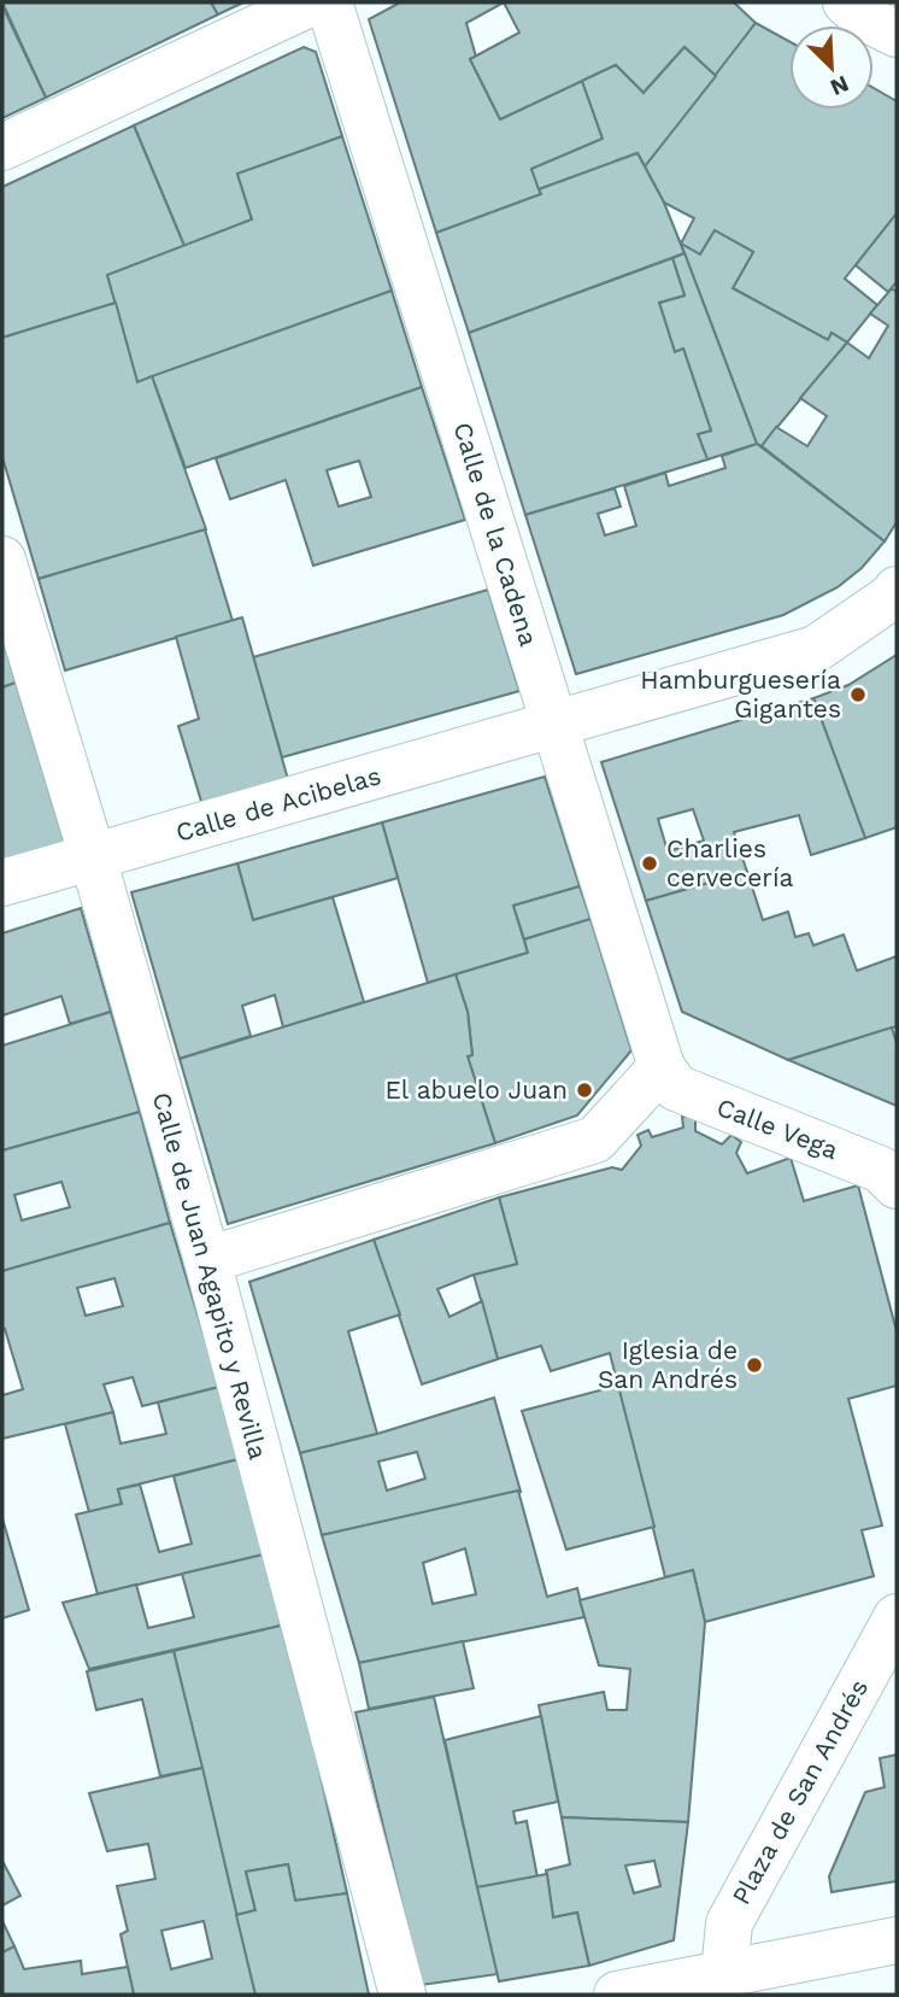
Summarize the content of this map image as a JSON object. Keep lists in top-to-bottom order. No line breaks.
{"streets":{"street":["Calle de la Cadena","Calle de Acibelas","Calle Vega","Calle de Juan Agapito y Revilla","Plaza de San Andrés"]},"crossings":[["Calle de la Cadena","Calle de Acibelas"],["Calle de la Cadena","Calle Vega"],["Calle de Acibelas","Calle de Juan Agapito y Revilla"]],"places":["Hamburguesería Gigantes","Charlies cervecería","El abuelo Juan","Iglesia de San Andrés"],"north":"bottom right"}
